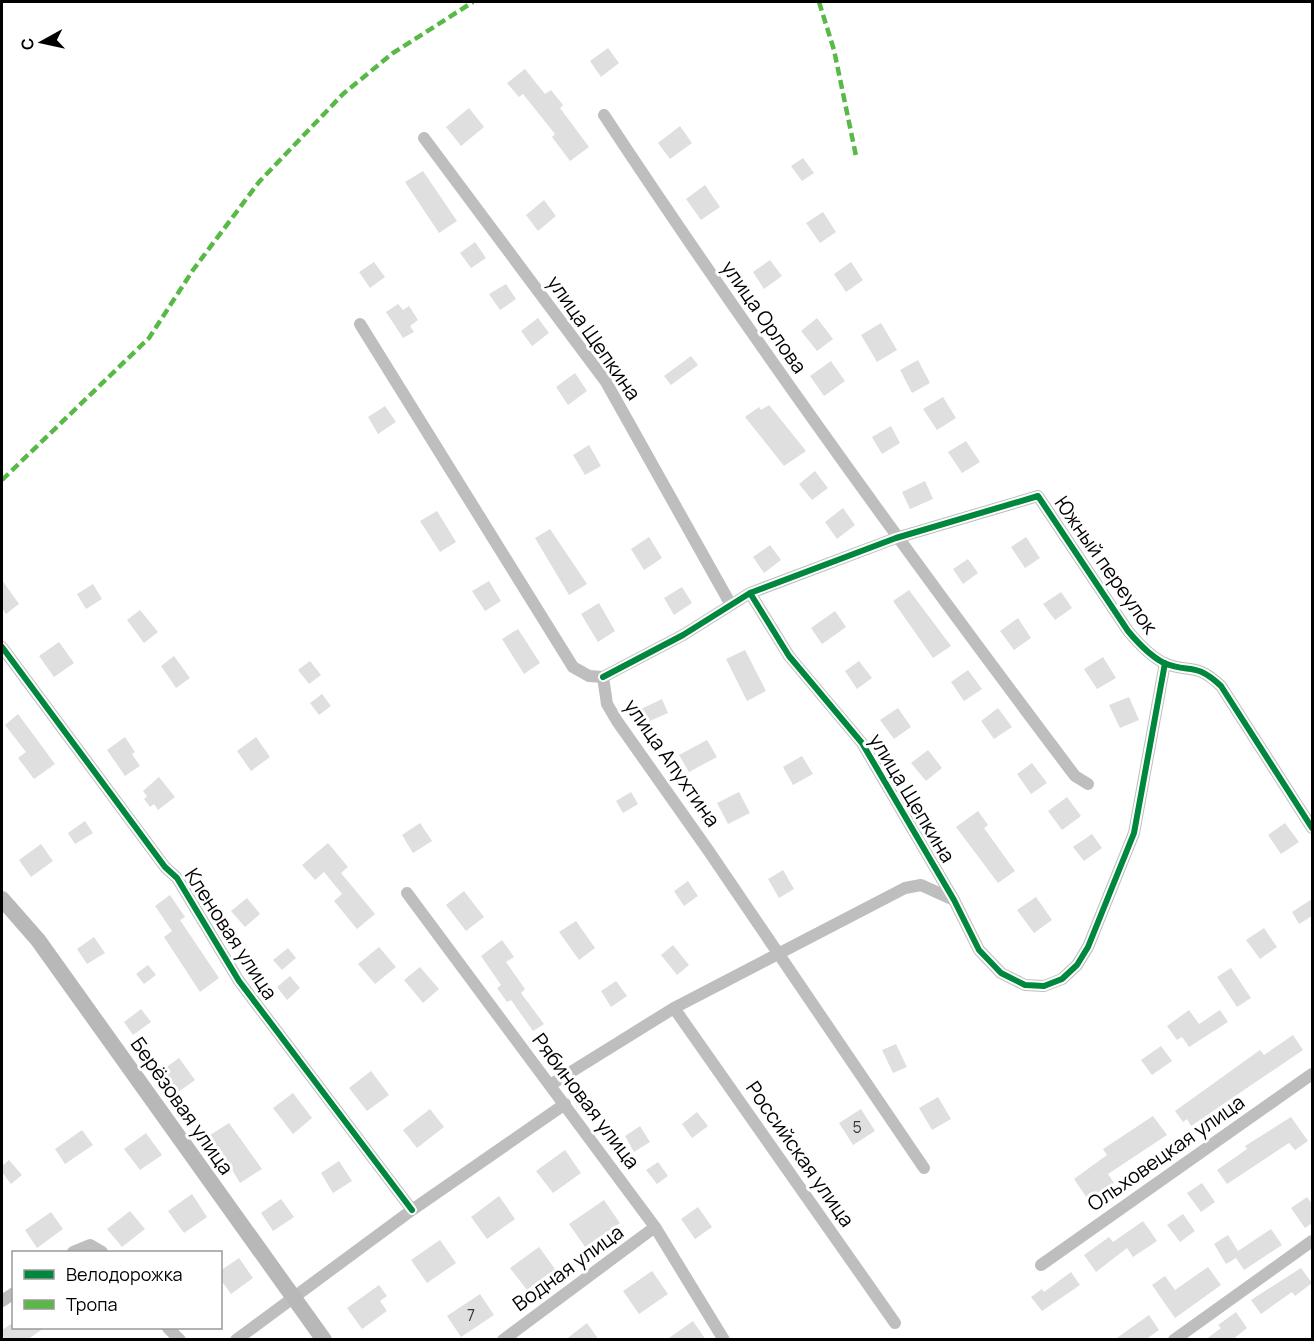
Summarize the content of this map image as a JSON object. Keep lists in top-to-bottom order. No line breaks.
{"streets":{"main road":["Берёзовая улица"],"street":["улица Орлова","улица Щепкина","Южный переулок","улица Апухтина","Кленовая улица","Рябиновая улица","Ольховецкая улица","Российская улица","Водная улица"]},"crossings":[["улица Орлова","Южный переулок"],["улица Щепкина","Южный переулок"],["Рябиновая улица","Водная улица"]],"house_numbers":["5","7"],"legend":["Велодорожка","Тропа"],"north":"left"}
